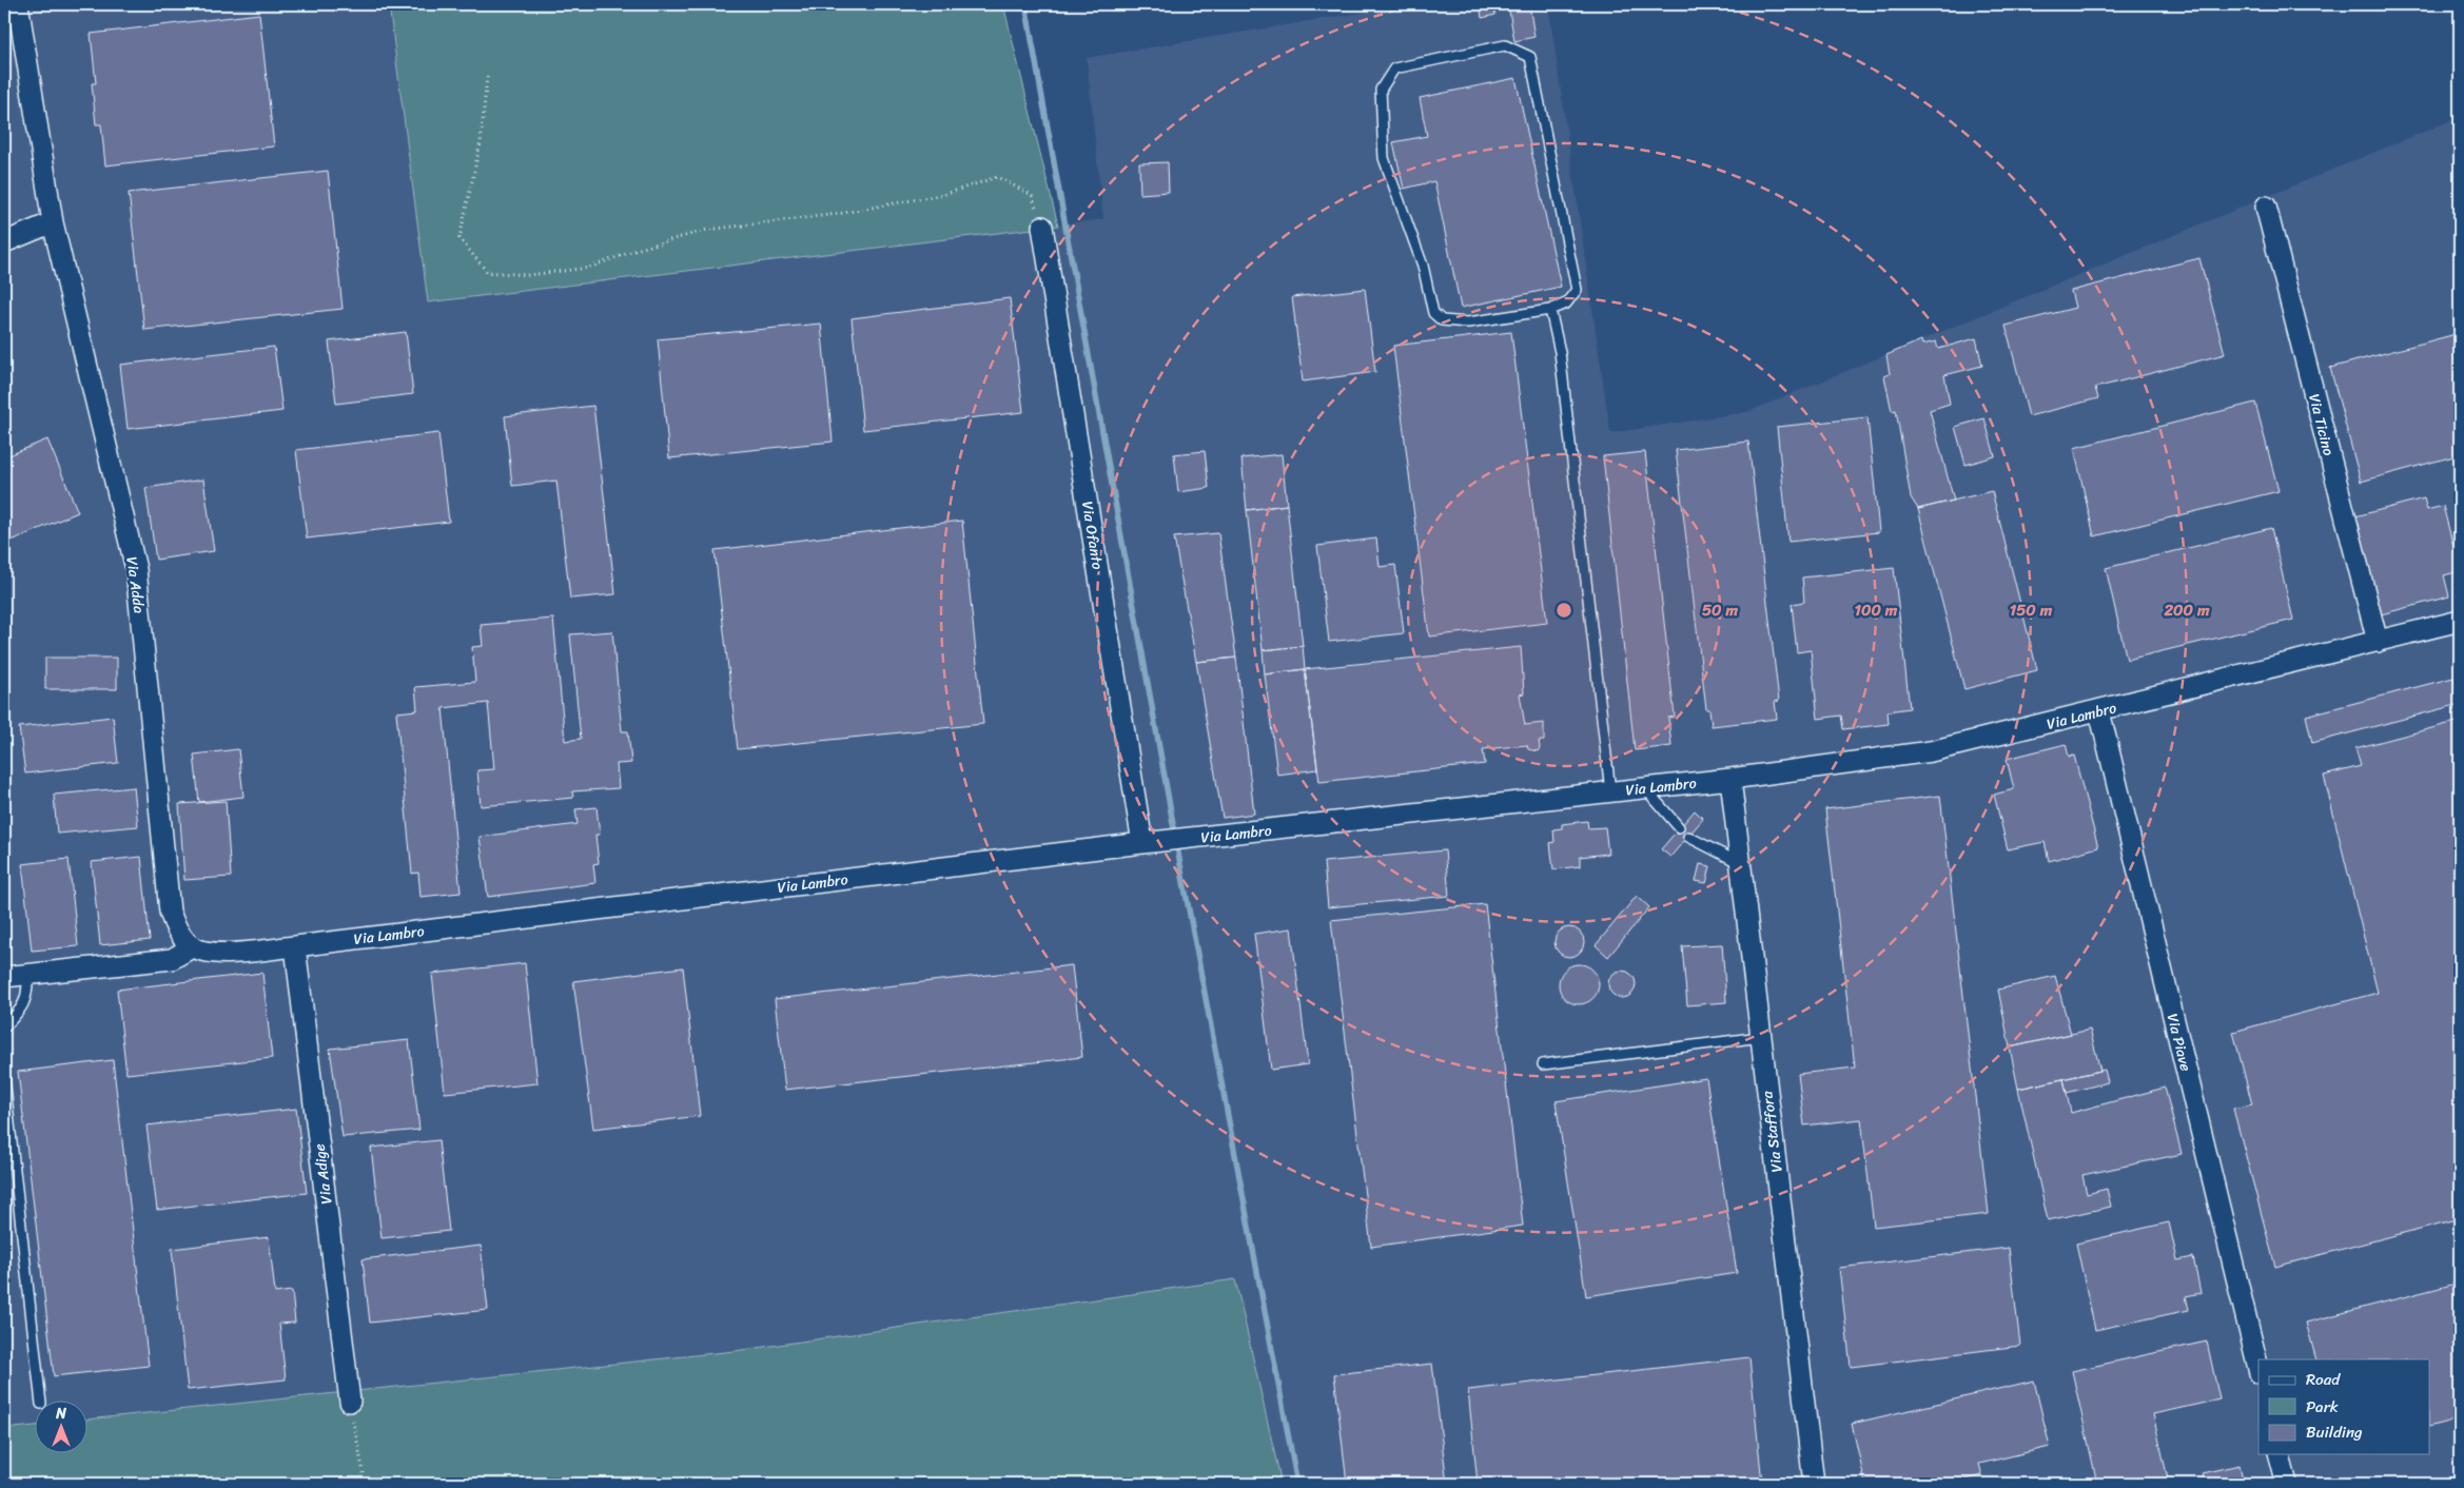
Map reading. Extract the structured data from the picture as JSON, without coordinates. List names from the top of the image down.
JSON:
{
  "streets": {
    "street": [
      "Via Ticino",
      "Via Ofanto",
      "Via Adda",
      "Via Lambro",
      "Via Piave",
      "Via Staffora",
      "Via Adige"
    ]
  },
  "crossings": [
    ["Via Ticino", "Via Lambro"],
    ["Via Ofanto", "Via Lambro"],
    ["Via Adda", "Via Lambro"],
    ["Via Lambro", "Via Piave"],
    ["Via Lambro", "Via Staffora"],
    ["Via Lambro", "Via Adige"]
  ],
  "legend": ["Road", "Park", "Building"],
  "north": "top",
  "rings": [
    "50 m",
    "100 m",
    "150 m",
    "200 m"
  ]
}
